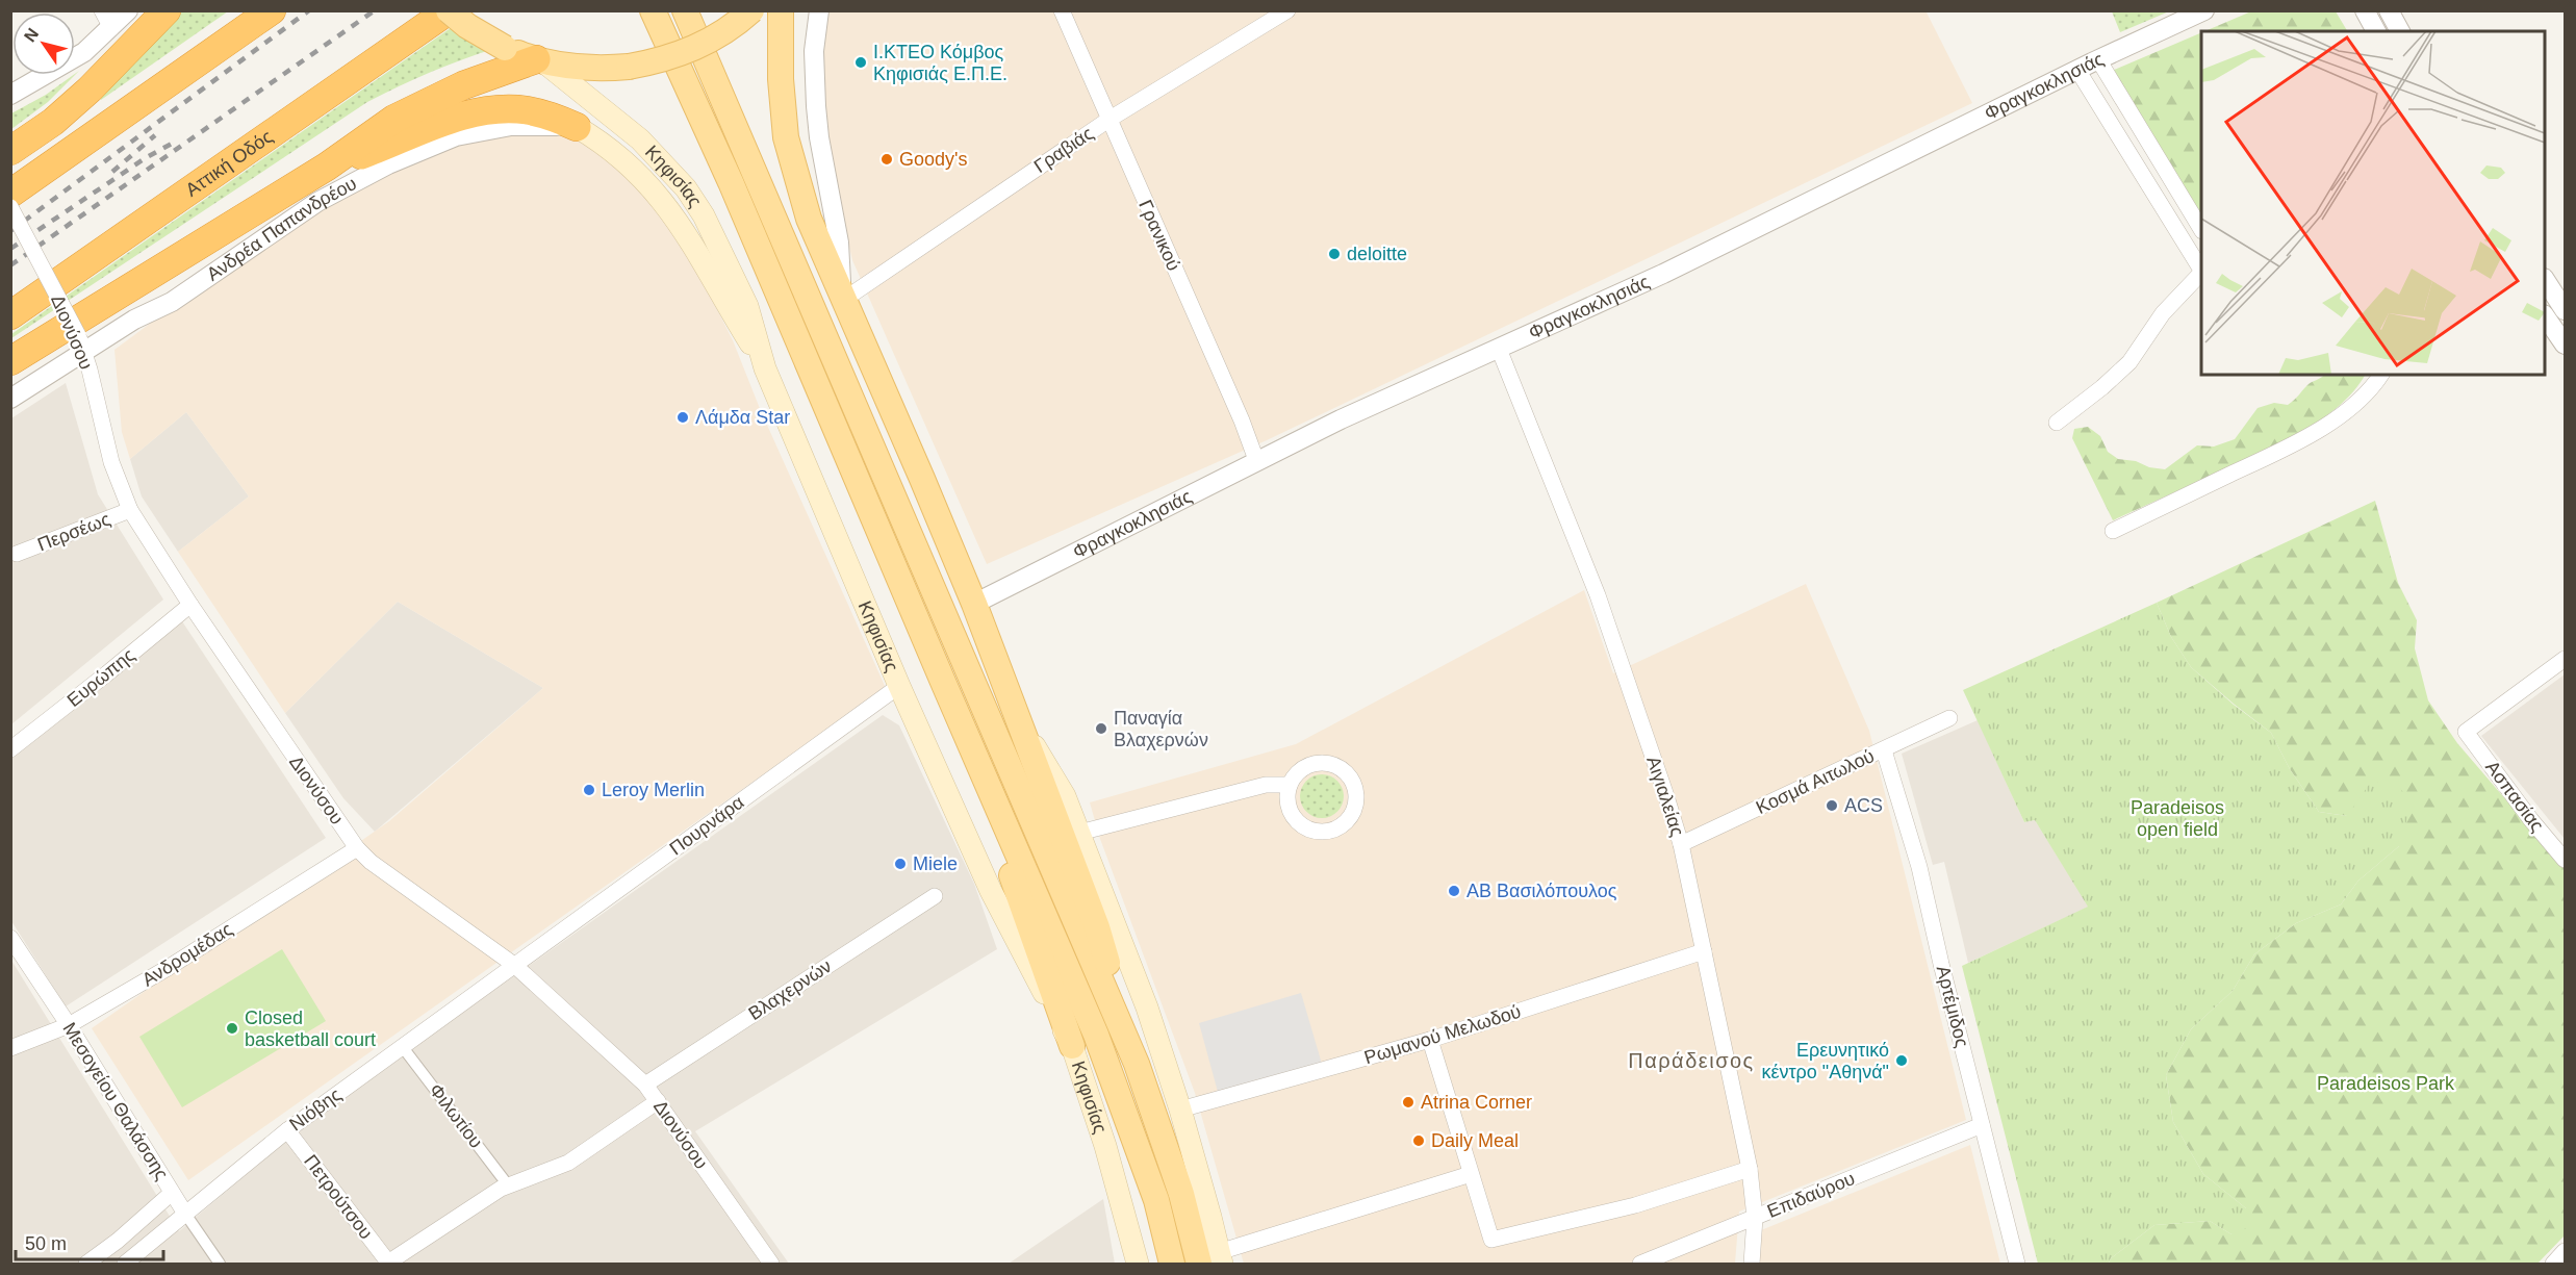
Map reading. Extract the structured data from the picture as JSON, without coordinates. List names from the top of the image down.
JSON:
{
  "streets": {
    "highway": ["Αττική Οδός"],
    "main road": ["Κηφισίας"],
    "street": [
      "Φραγκοκλησιάς",
      "Γραβιάς",
      "Ανδρέα Παπανδρέου",
      "Γρανικού",
      "Διονύσου",
      "Περσέως",
      "Ευρώπης",
      "Κοσμά Αιτωλού",
      "Αιγιαλείας",
      "Ασπασίας",
      "Πουρνάρα",
      "Ανδρομέδας",
      "Βλαχερνών",
      "Αρτέμιδος",
      "Ρωμανού Μελωδού",
      "Μεσογείου Θαλάσσης",
      "Νιόβης",
      "Φιλωτίου",
      "Επιδαύρου",
      "Πετρούτσου"
    ]
  },
  "crossings": [
    ["Φραγκοκλησιάς", "Γρανικού"],
    ["Φραγκοκλησιάς", "Αιγιαλείας"],
    ["Γραβιάς", "Γρανικού"],
    ["Κηφισίας", "Πουρνάρα"],
    ["Ανδρέα Παπανδρέου", "Διονύσου"],
    ["Διονύσου", "Περσέως"],
    ["Διονύσου", "Ευρώπης"],
    ["Διονύσου", "Πουρνάρα"],
    ["Διονύσου", "Ανδρομέδας"],
    ["Διονύσου", "Βλαχερνών"],
    ["Διονύσου", "Νιόβης"],
    ["Κοσμά Αιτωλού", "Αιγιαλείας"],
    ["Κοσμά Αιτωλού", "Αρτέμιδος"],
    ["Αιγιαλείας", "Ρωμανού Μελωδού"],
    ["Αιγιαλείας", "Επιδαύρου"],
    ["Πουρνάρα", "Νιόβης"],
    ["Ανδρομέδας", "Μεσογείου Θαλάσσης"],
    ["Αρτέμιδος", "Επιδαύρου"],
    ["Μεσογείου Θαλάσσης", "Νιόβης"],
    ["Νιόβης", "Φιλωτίου"],
    ["Νιόβης", "Πετρούτσου"]
  ],
  "districts": ["Παράδεισος"],
  "parks": ["Paradeisos open field", "Paradeisos Park"],
  "places": [
    "Ι.ΚΤΕΟ Κόμβος Κηφισιάς Ε.Π.Ε.",
    "Goody's",
    "deloitte",
    "Λάμδα Star",
    "Παναγία Βλαχερνών",
    "Leroy Merlin",
    "ACS",
    "Miele",
    "ΑΒ Βασιλόπουλος",
    "Closed basketball court",
    "Ερευνητικό κέντρο \"Αθηνά\"",
    "Atrina Corner",
    "Daily Meal"
  ],
  "scale_bar": "50 m",
  "north": "top left"
}
